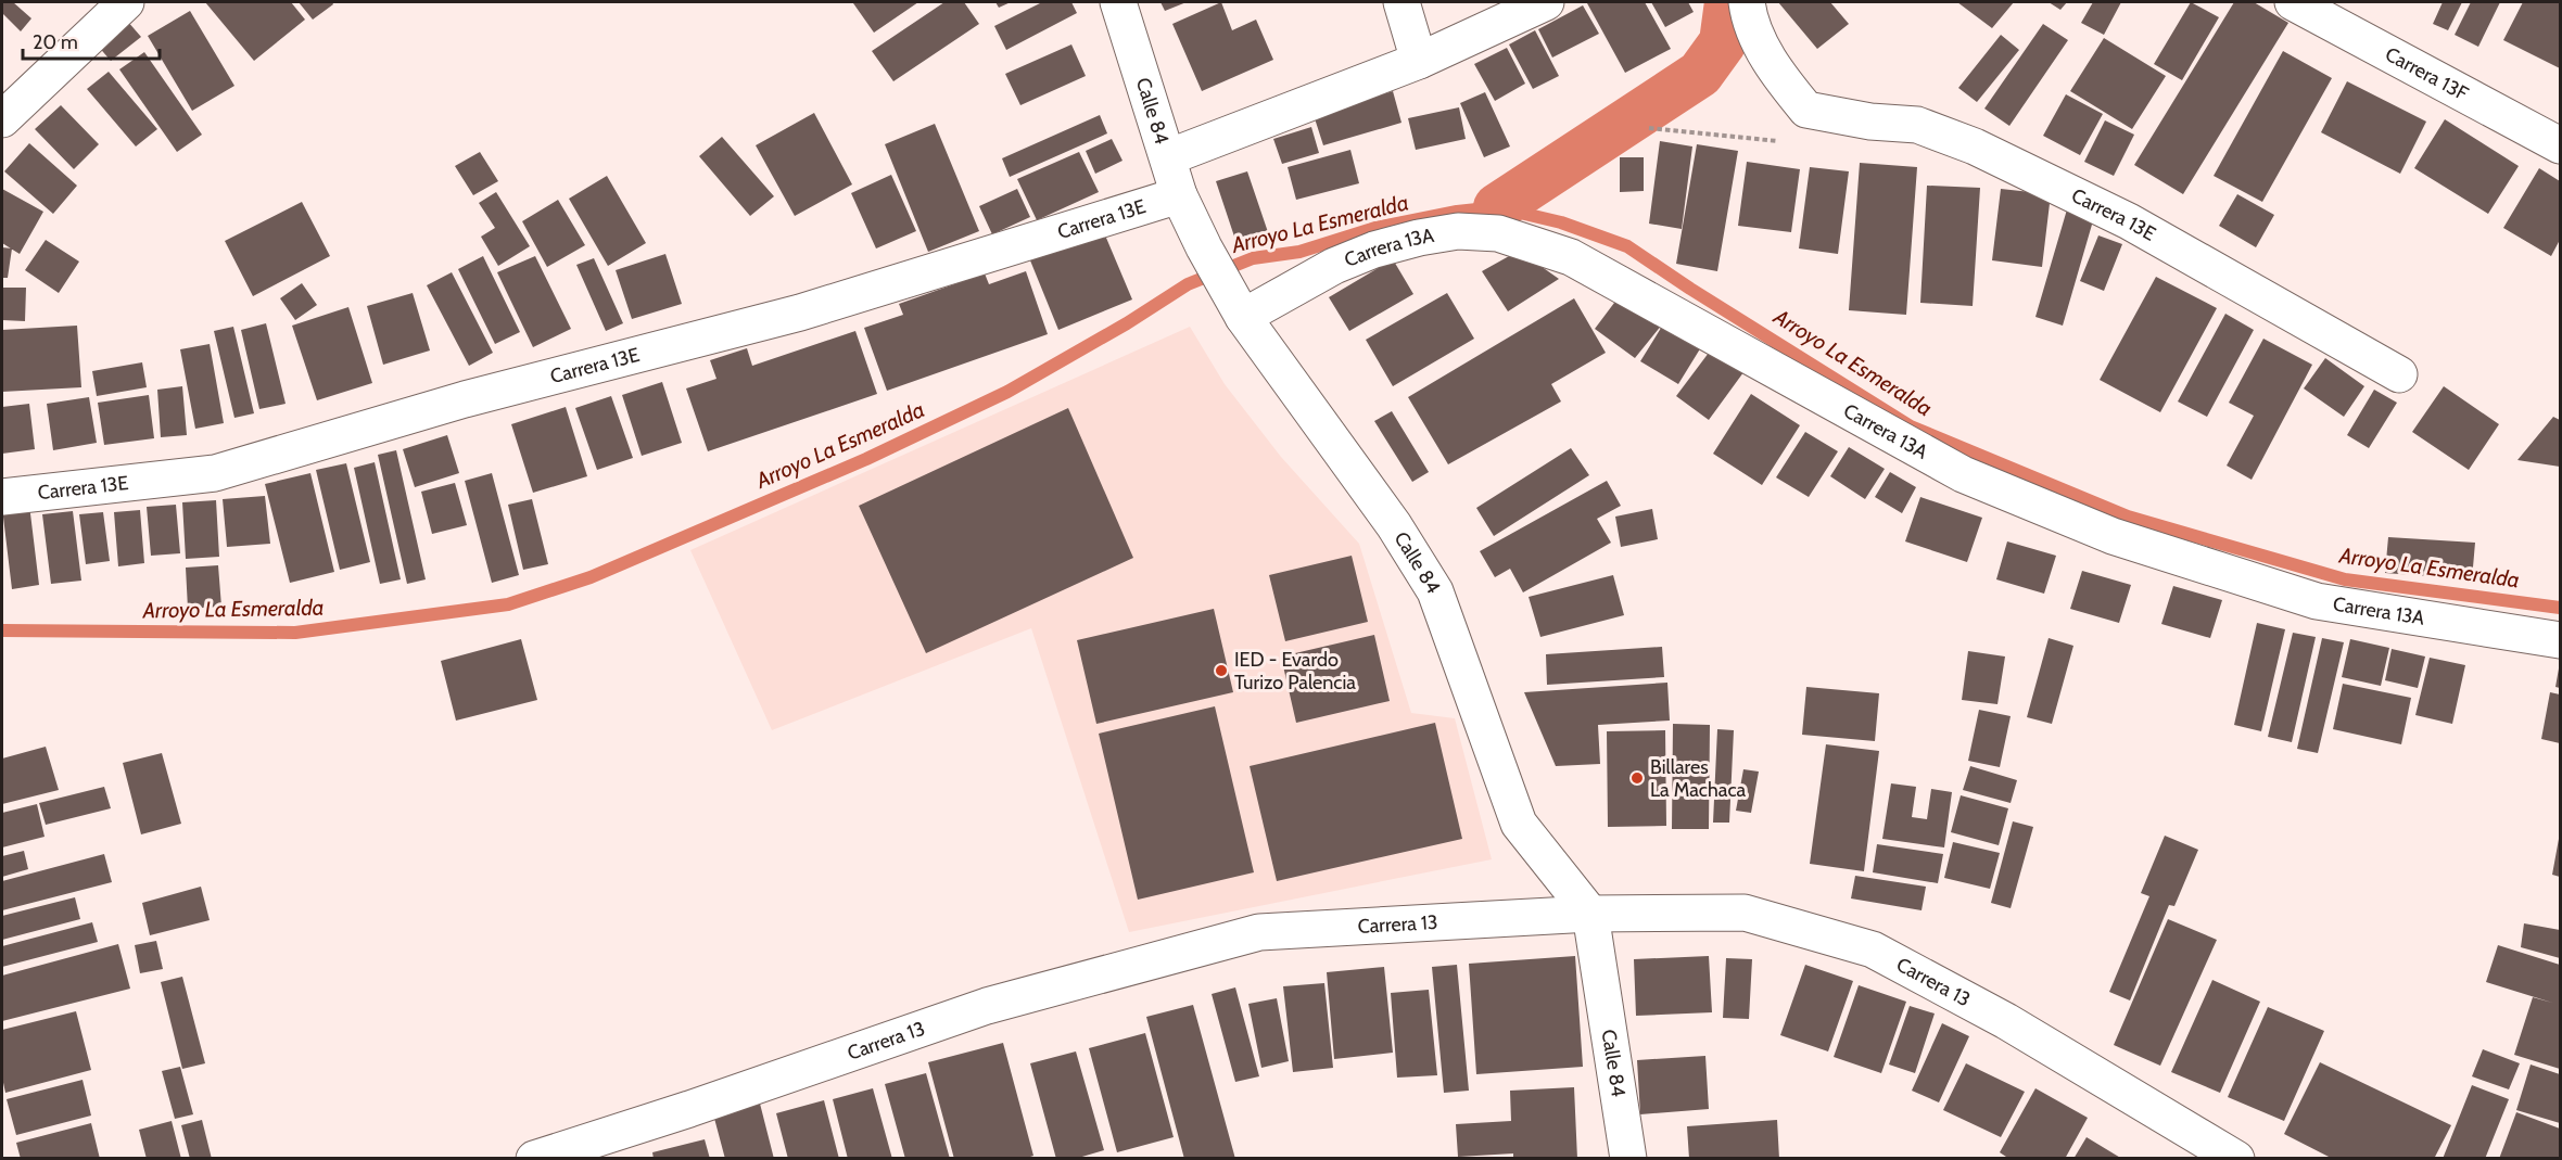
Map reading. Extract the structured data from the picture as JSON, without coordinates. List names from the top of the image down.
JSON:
{
  "streets": {
    "street": [
      "Carrera 13F",
      "Calle 84",
      "Carrera 13E",
      "Carrera 13A",
      "Carrera 13"
    ]
  },
  "crossings": [
    ["Calle 84", "Carrera 13E"],
    ["Calle 84", "Carrera 13A"],
    ["Calle 84", "Carrera 13"]
  ],
  "water": ["Arroyo La Esmeralda"],
  "places": ["IED - Evardo Turizo Palencia", "Billares La Machaca"],
  "scale_bar": "20 m"
}
